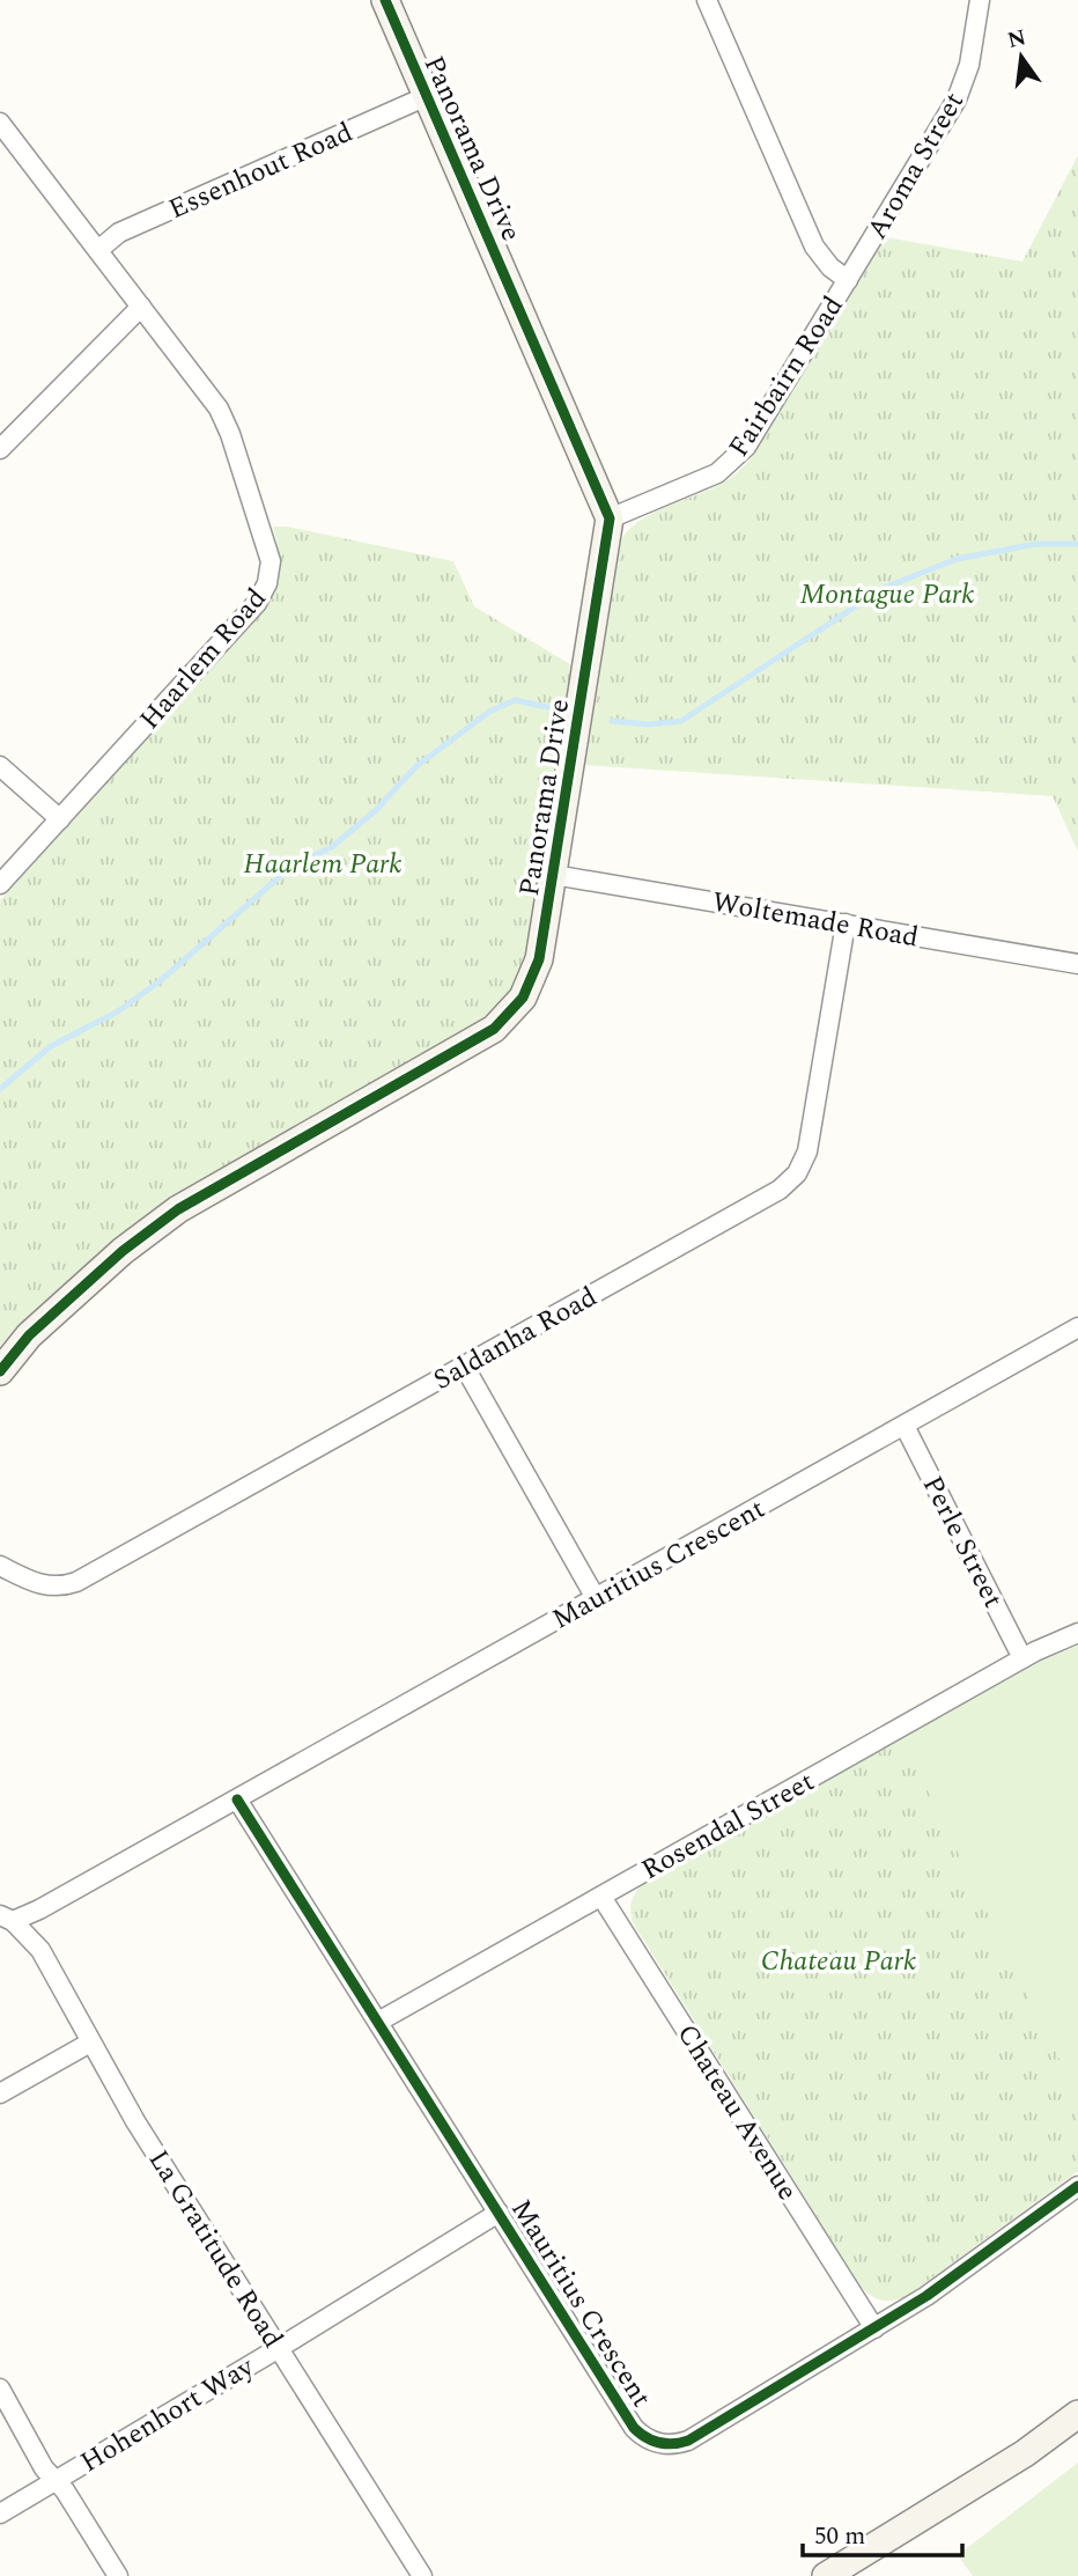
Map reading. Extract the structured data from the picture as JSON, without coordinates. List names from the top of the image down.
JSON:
{
  "streets": {
    "street": [
      "Panorama Drive",
      "Aroma Street",
      "Essenhout Road",
      "Fairbairn Road",
      "Haarlem Road",
      "Woltemade Road",
      "Saldanha Road",
      "Perle Street",
      "Mauritius Crescent",
      "Rosendal Street",
      "Chateau Avenue",
      "La Gratitude Road",
      "Hohenhort Way"
    ]
  },
  "crossings": [
    ["Panorama Drive", "Essenhout Road"],
    ["Panorama Drive", "Fairbairn Road"],
    ["Panorama Drive", "Woltemade Road"],
    ["Aroma Street", "Fairbairn Road"],
    ["Essenhout Road", "Haarlem Road"],
    ["Woltemade Road", "Saldanha Road"],
    ["Perle Street", "Mauritius Crescent"],
    ["Perle Street", "Rosendal Street"],
    ["Mauritius Crescent", "Rosendal Street"],
    ["Mauritius Crescent", "Chateau Avenue"],
    ["Mauritius Crescent", "La Gratitude Road"],
    ["Mauritius Crescent", "Hohenhort Way"],
    ["Rosendal Street", "Chateau Avenue"],
    ["La Gratitude Road", "Hohenhort Way"]
  ],
  "parks": ["Montague Park", "Haarlem Park", "Chateau Park"],
  "scale_bar": "50 m",
  "north": "top"
}
